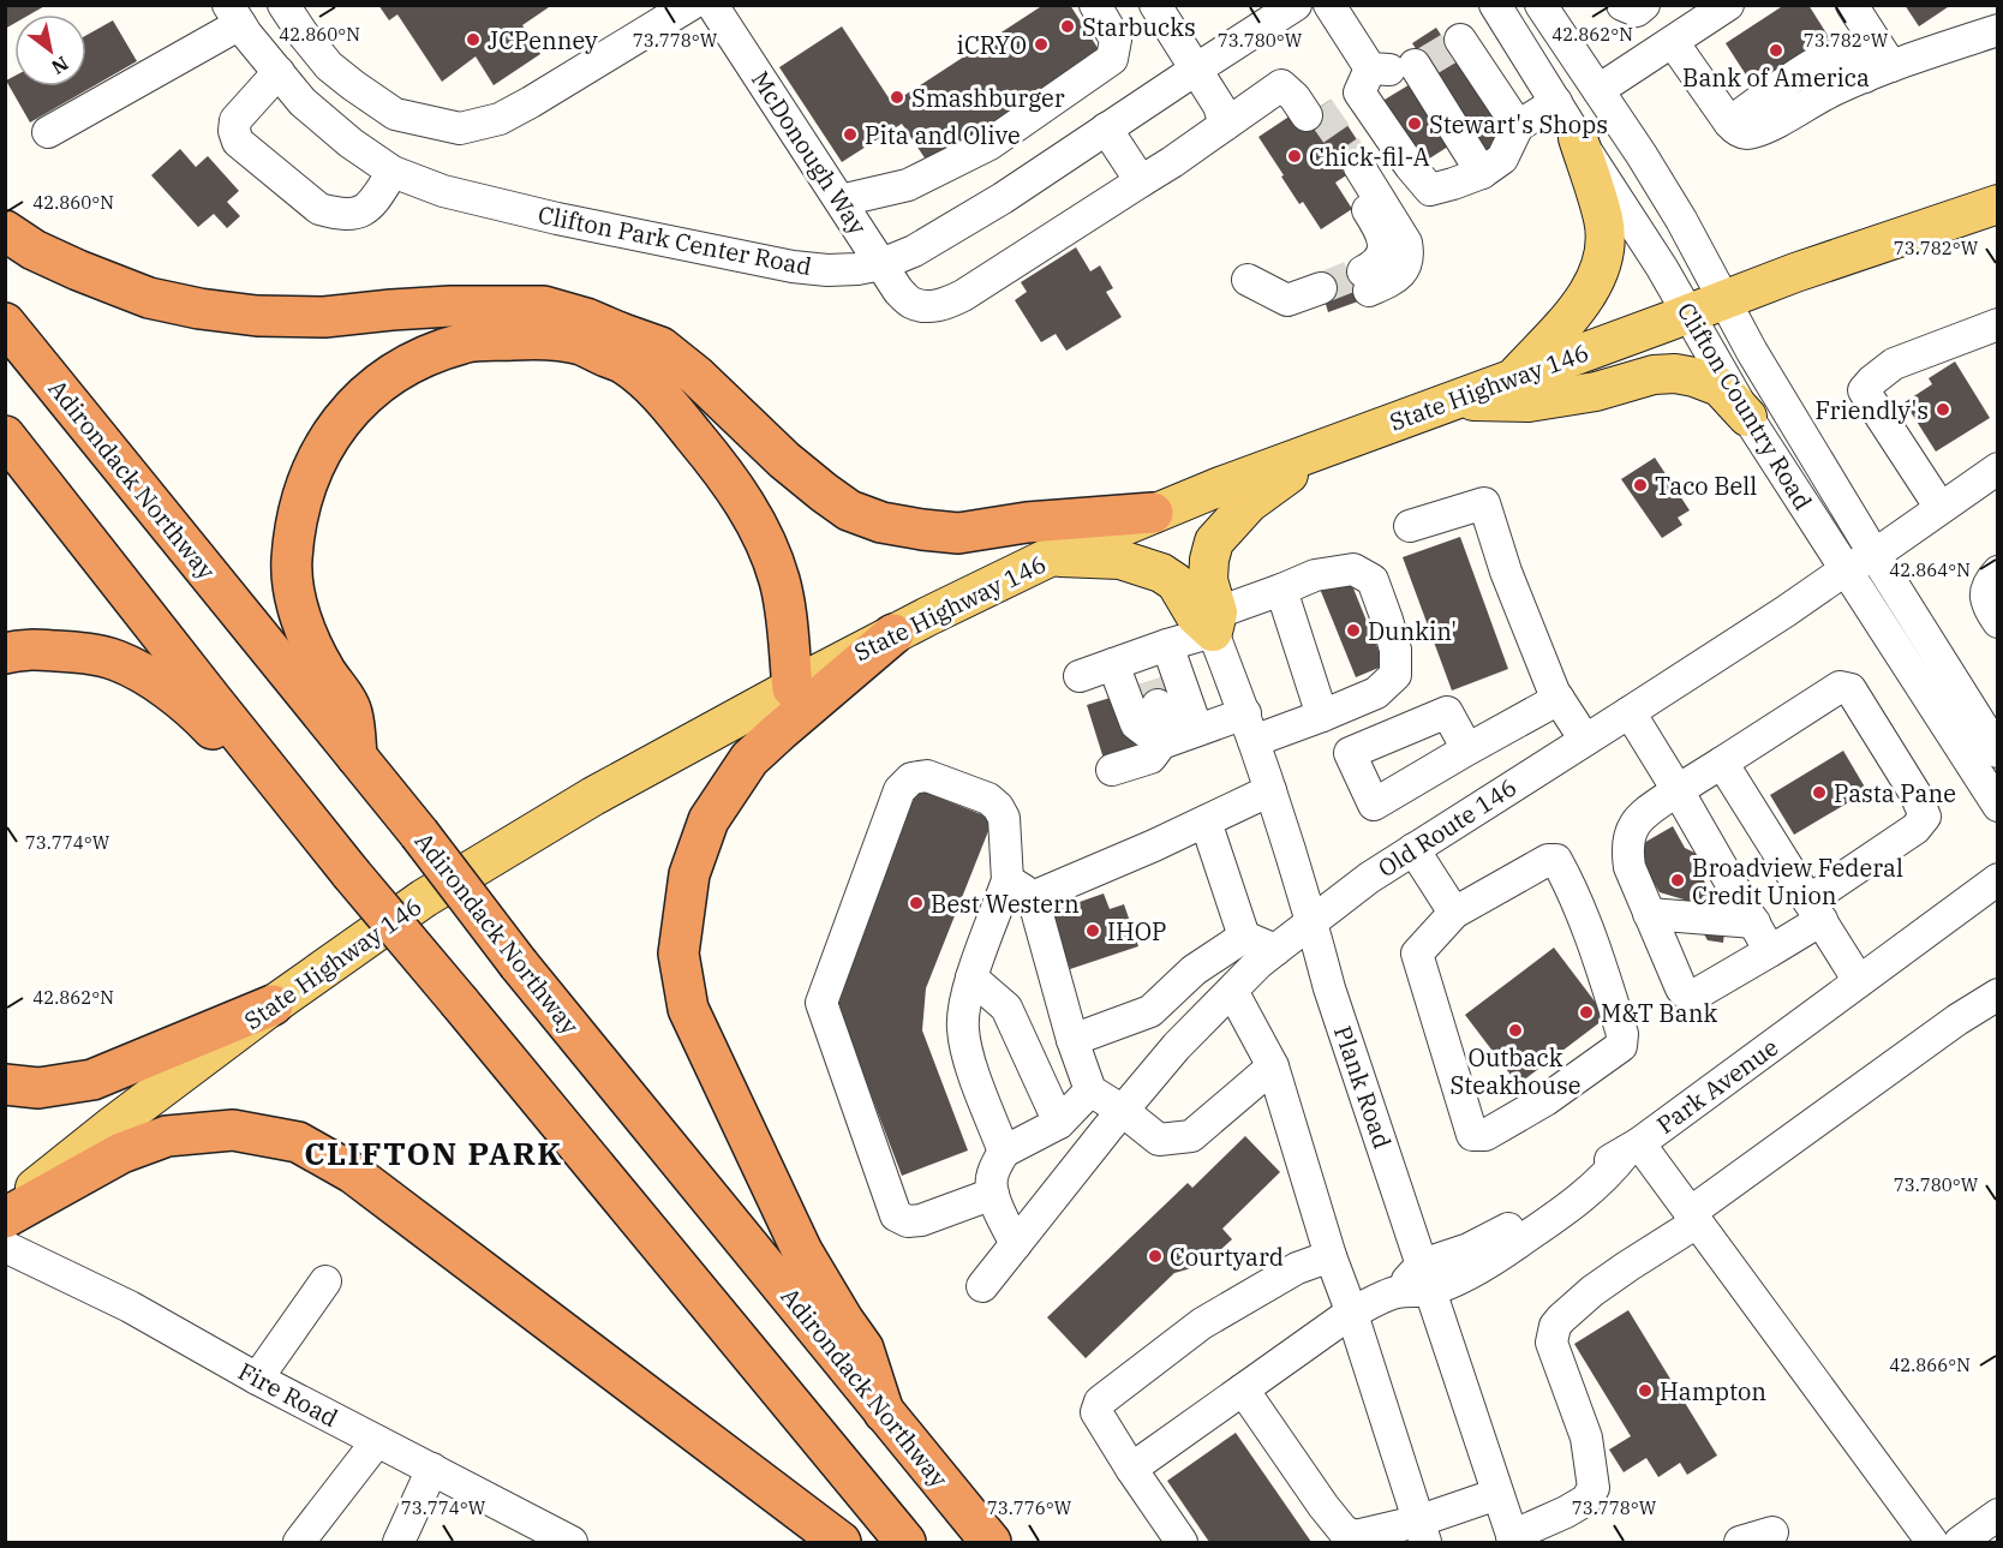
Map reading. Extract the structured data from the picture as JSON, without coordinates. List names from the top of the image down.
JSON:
{
  "streets": {
    "highway": ["Adirondack Northway"],
    "main road": ["State Highway 146"],
    "street": [
      "McDonough Way",
      "Clifton Park Center Road",
      "Clifton Country Road",
      "Old Route 146",
      "Park Avenue",
      "Plank Road",
      "Fire Road"
    ]
  },
  "crossings": [
    ["McDonough Way", "Clifton Park Center Road"],
    ["State Highway 146", "Clifton Country Road"],
    ["Clifton Country Road", "Old Route 146"],
    ["Old Route 146", "Plank Road"],
    ["Park Avenue", "Plank Road"]
  ],
  "districts": ["CLIFTON PARK"],
  "places": [
    "Starbucks",
    "JCPenney",
    "iCRYO",
    "Bank of America",
    "Smashburger",
    "Stewart's Shops",
    "Pita and Olive",
    "Chick-fil-A",
    "Friendly's",
    "Taco Bell",
    "Dunkin'",
    "Pasta Pane",
    "Broadview Federal Credit Union",
    "Best Western",
    "IHOP",
    "M&T Bank",
    "Outback Steakhouse",
    "Courtyard",
    "Hampton"
  ],
  "north": "bottom right",
  "coordinates": [
    "42.860°N",
    "42.862°N",
    "73.778°W",
    "73.780°W",
    "73.782°W",
    "42.864°N",
    "73.774°W",
    "42.866°N",
    "73.776°W"
  ]
}
